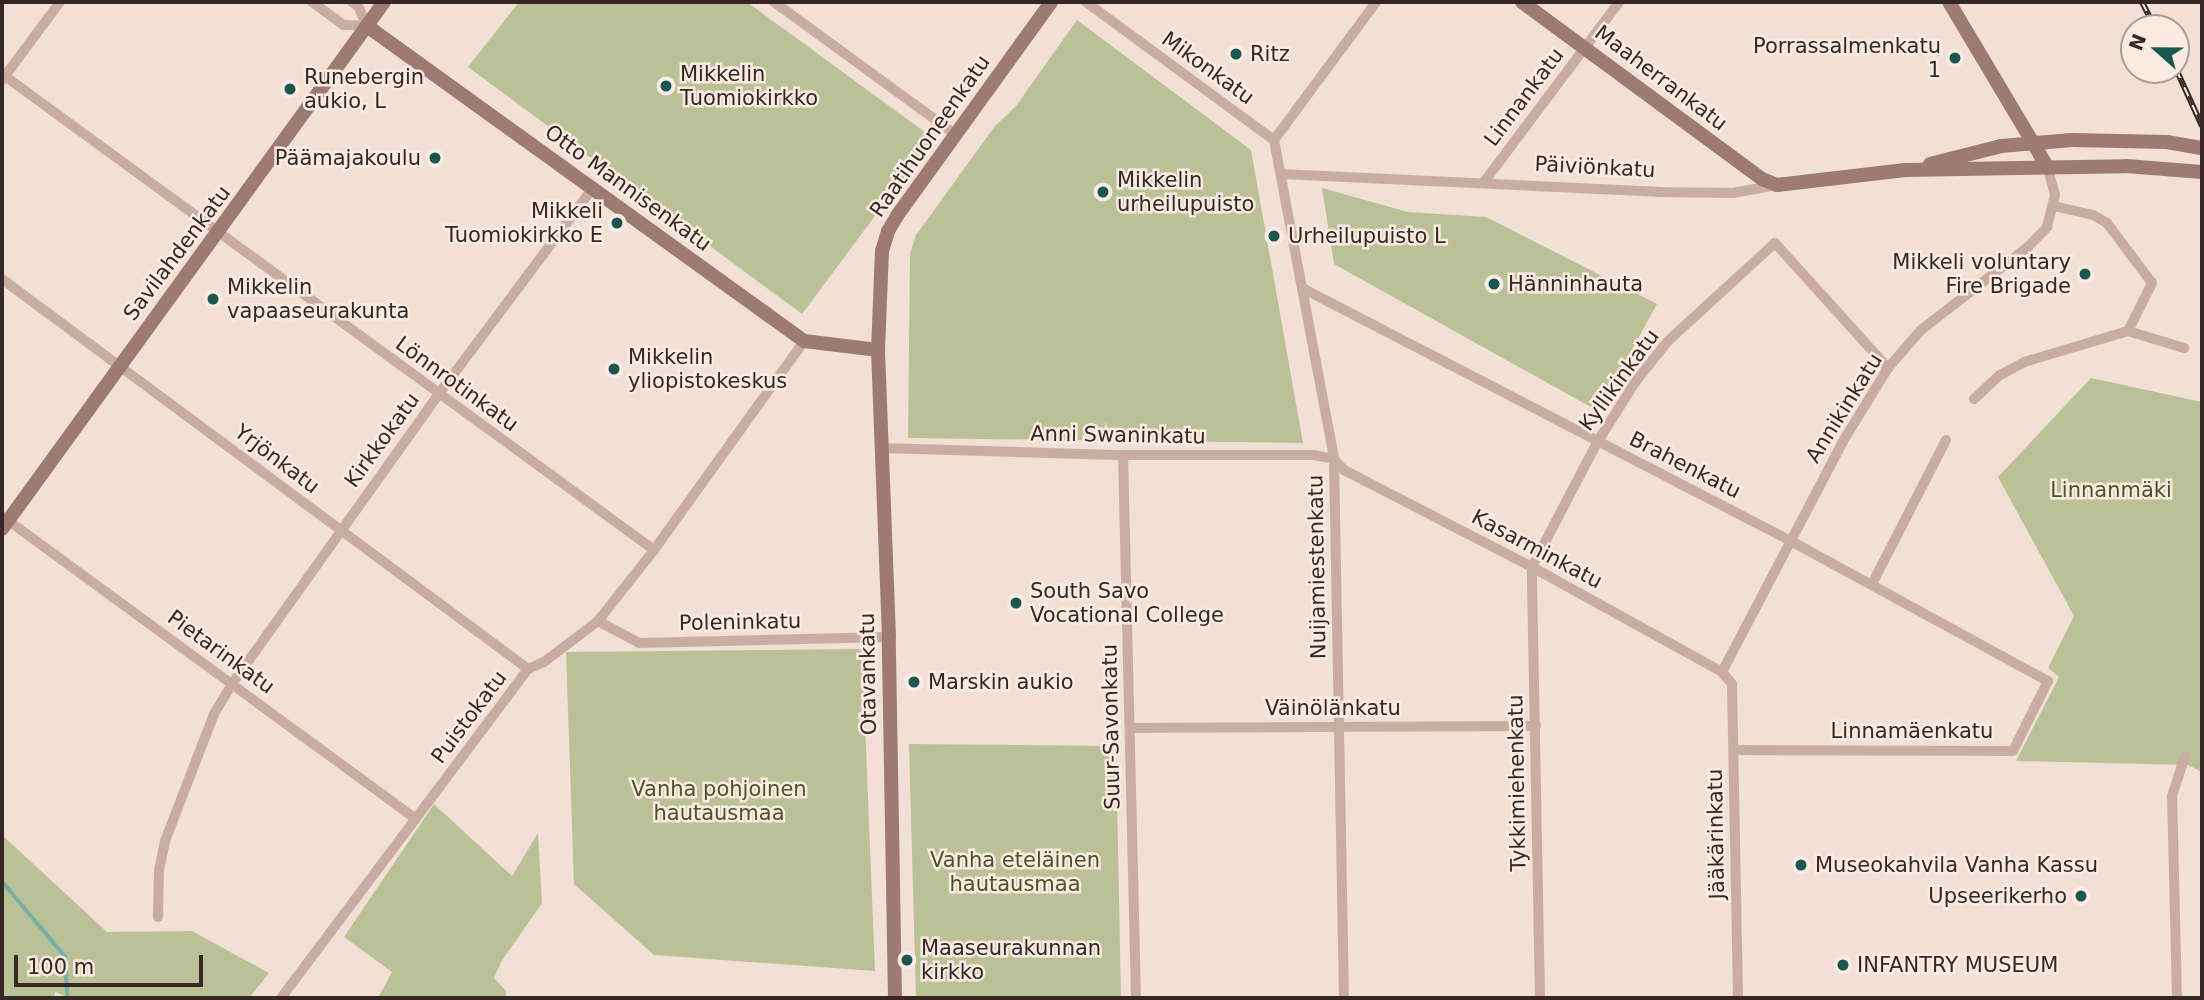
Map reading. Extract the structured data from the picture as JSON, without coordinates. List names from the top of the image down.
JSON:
{
  "streets": {
    "main road": [
      "Maaherrankatu",
      "Raatihuoneenkatu",
      "Päiviönkatu",
      "Otto Mannisenkatu",
      "Savilahdenkatu",
      "Otavankatu"
    ],
    "street": [
      "Mikonkatu",
      "Linnankatu",
      "Kyllikinkatu",
      "Lönnrotinkatu",
      "Annikinkatu",
      "Anni Swaninkatu",
      "Kirkkokatu",
      "Yrjönkatu",
      "Brahenkatu",
      "Kasarminkatu",
      "Nuijamiestenkatu",
      "Poleninkatu",
      "Pietarinkatu",
      "Väinölänkatu",
      "Puistokatu",
      "Suur-Savonkatu",
      "Linnamäenkatu",
      "Tykkimiehenkatu",
      "Jääkärinkatu"
    ]
  },
  "crossings": [
    ["Mikonkatu", "Nuijamiestenkatu"],
    ["Maaherrankatu", "Linnankatu"],
    ["Maaherrankatu", "Päiviönkatu"],
    ["Linnankatu", "Päiviönkatu"],
    ["Raatihuoneenkatu", "Otto Mannisenkatu"],
    ["Raatihuoneenkatu", "Otavankatu"],
    ["Päiviönkatu", "Nuijamiestenkatu"],
    ["Otto Mannisenkatu", "Savilahdenkatu"],
    ["Otto Mannisenkatu", "Kirkkokatu"],
    ["Otto Mannisenkatu", "Otavankatu"],
    ["Otto Mannisenkatu", "Puistokatu"],
    ["Savilahdenkatu", "Lönnrotinkatu"],
    ["Savilahdenkatu", "Yrjönkatu"],
    ["Savilahdenkatu", "Pietarinkatu"],
    ["Kyllikinkatu", "Annikinkatu"],
    ["Kyllikinkatu", "Brahenkatu"],
    ["Kyllikinkatu", "Kasarminkatu"],
    ["Kyllikinkatu", "Tykkimiehenkatu"],
    ["Lönnrotinkatu", "Kirkkokatu"],
    ["Lönnrotinkatu", "Puistokatu"],
    ["Annikinkatu", "Brahenkatu"],
    ["Annikinkatu", "Kasarminkatu"],
    ["Annikinkatu", "Jääkärinkatu"],
    ["Anni Swaninkatu", "Kasarminkatu"],
    ["Anni Swaninkatu", "Nuijamiestenkatu"],
    ["Anni Swaninkatu", "Otavankatu"],
    ["Anni Swaninkatu", "Suur-Savonkatu"],
    ["Kirkkokatu", "Yrjönkatu"],
    ["Kirkkokatu", "Pietarinkatu"],
    ["Yrjönkatu", "Puistokatu"],
    ["Brahenkatu", "Nuijamiestenkatu"],
    ["Brahenkatu", "Linnamäenkatu"],
    ["Kasarminkatu", "Nuijamiestenkatu"],
    ["Kasarminkatu", "Tykkimiehenkatu"],
    ["Kasarminkatu", "Jääkärinkatu"],
    ["Nuijamiestenkatu", "Väinölänkatu"],
    ["Poleninkatu", "Otavankatu"],
    ["Poleninkatu", "Puistokatu"],
    ["Pietarinkatu", "Puistokatu"],
    ["Väinölänkatu", "Suur-Savonkatu"],
    ["Väinölänkatu", "Tykkimiehenkatu"],
    ["Linnamäenkatu", "Jääkärinkatu"]
  ],
  "parks": ["Linnanmäki", "Vanha pohjoinen hautausmaa", "Vanha eteläinen hautausmaa"],
  "places": [
    "Ritz",
    "Porrassalmenkatu 1",
    "Mikkelin Tuomiokirkko",
    "Runebergin aukio, L",
    "Päämajakoulu",
    "Mikkelin urheilupuisto",
    "Mikkeli Tuomiokirkko E",
    "Urheilupuisto L",
    "Mikkeli voluntary Fire Brigade",
    "Hänninhauta",
    "Mikkelin vapaaseurakunta",
    "Mikkelin yliopistokeskus",
    "South Savo Vocational College",
    "Marskin aukio",
    "Museokahvila Vanha Kassu",
    "Upseerikerho",
    "Maaseurakunnan kirkko",
    "INFANTRY MUSEUM"
  ],
  "scale_bar": "100 m",
  "north": "left"
}
